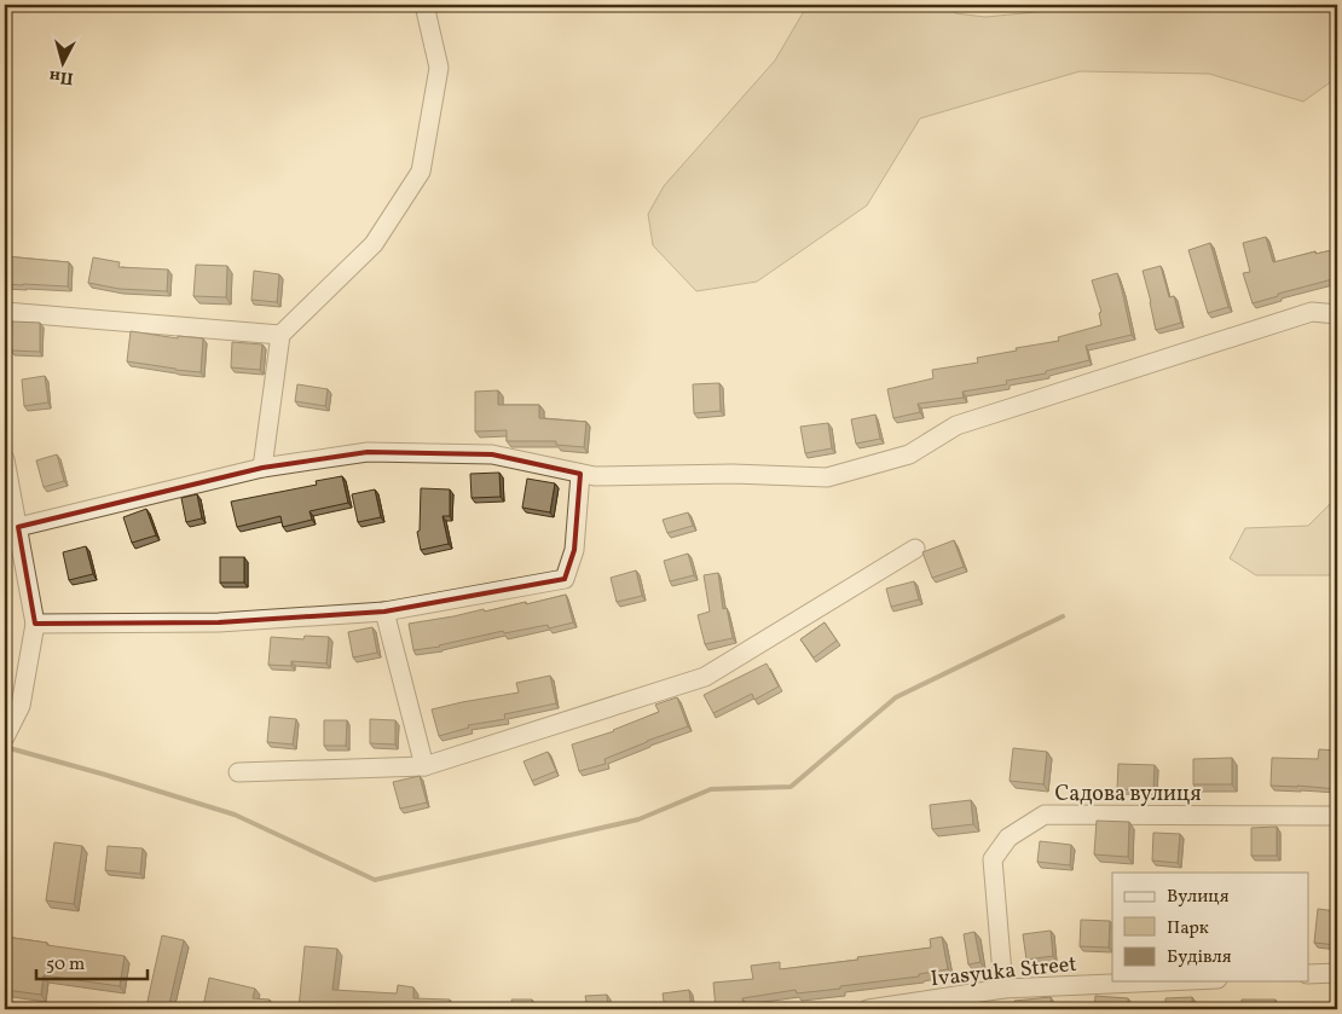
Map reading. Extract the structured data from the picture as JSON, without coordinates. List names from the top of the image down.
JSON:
{
  "streets": {
    "street": ["Садова вулиця", "Ivasyuka Street"]
  },
  "crossings": [
    ["Садова вулиця", "Ivasyuka Street"]
  ],
  "legend": ["Вулиця", "Парк", "Будівля"],
  "scale_bar": "50 m",
  "north": "bottom"
}
